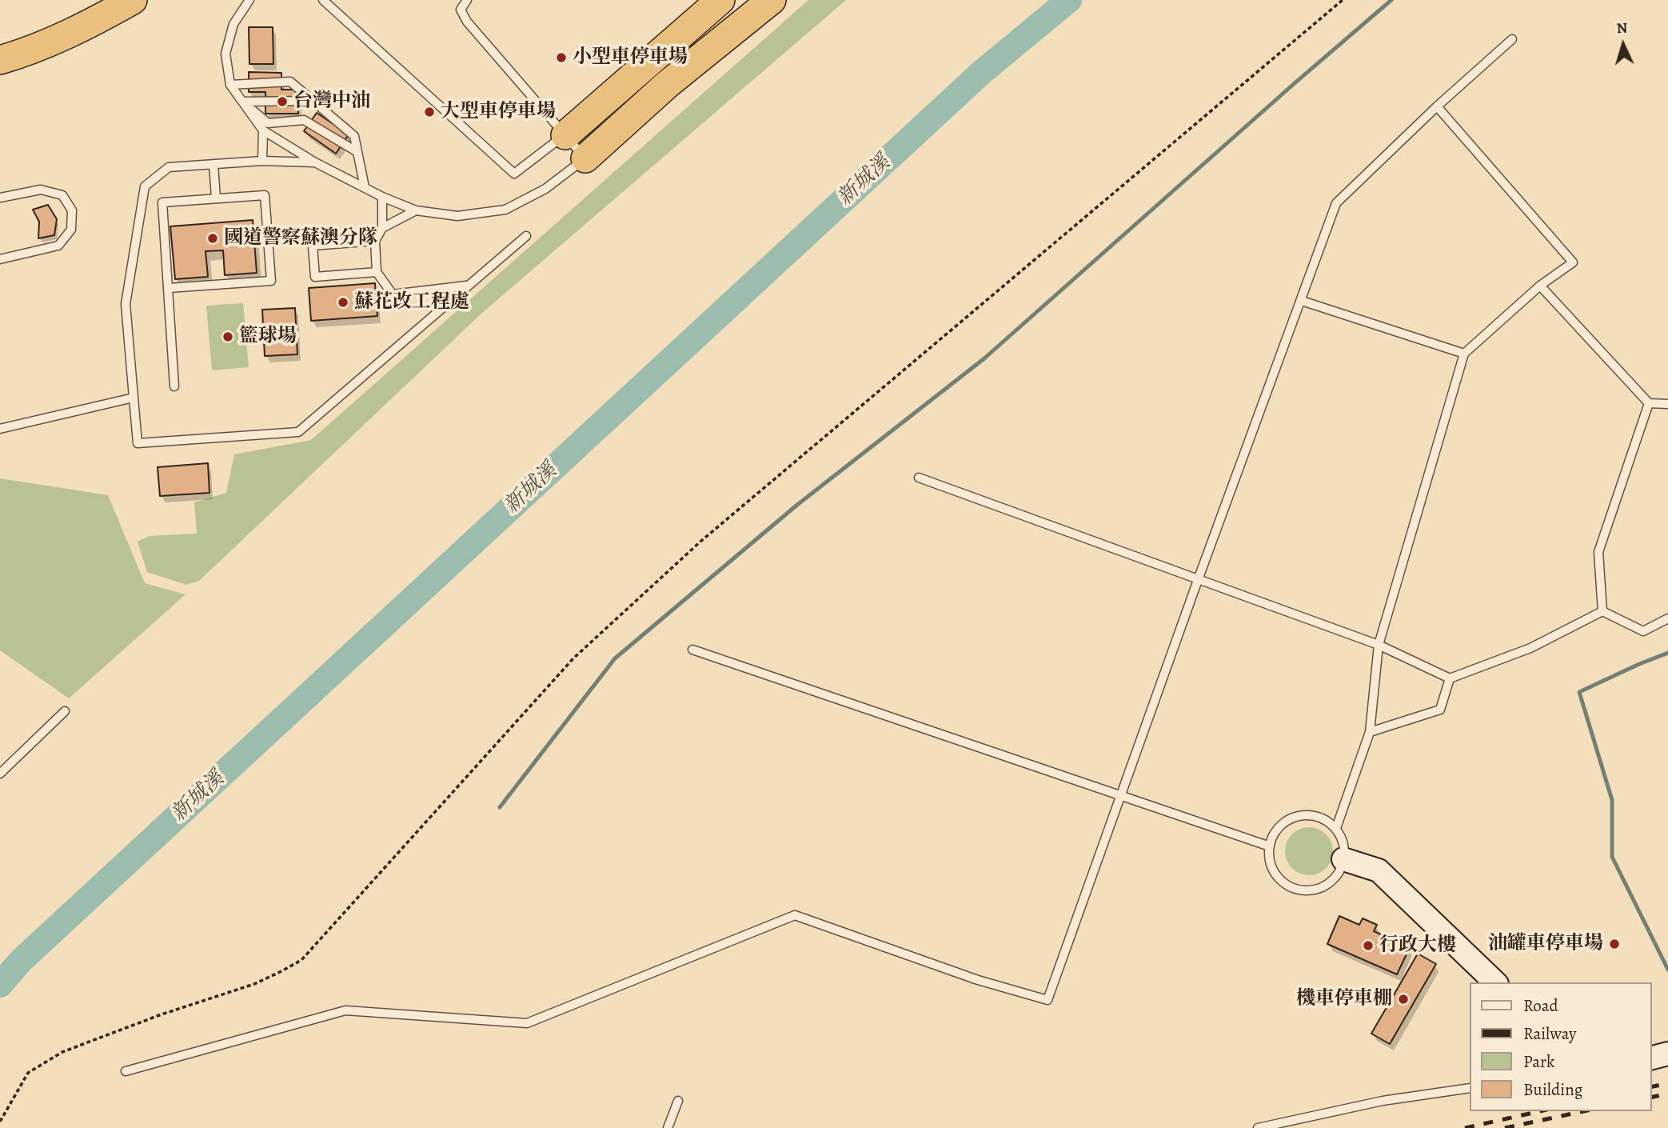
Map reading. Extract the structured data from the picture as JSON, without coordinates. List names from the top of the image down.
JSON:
{
  "water": ["新城溪"],
  "places": [
    "小型車停車場",
    "台灣中油",
    "大型車停車場",
    "國道警察蘇澳分隊",
    "蘇花改工程處",
    "籃球場",
    "油罐車停車場",
    "行政大樓",
    "機車停車棚"
  ],
  "legend": [
    "Road",
    "Railway",
    "Park",
    "Building"
  ],
  "north": "top"
}
